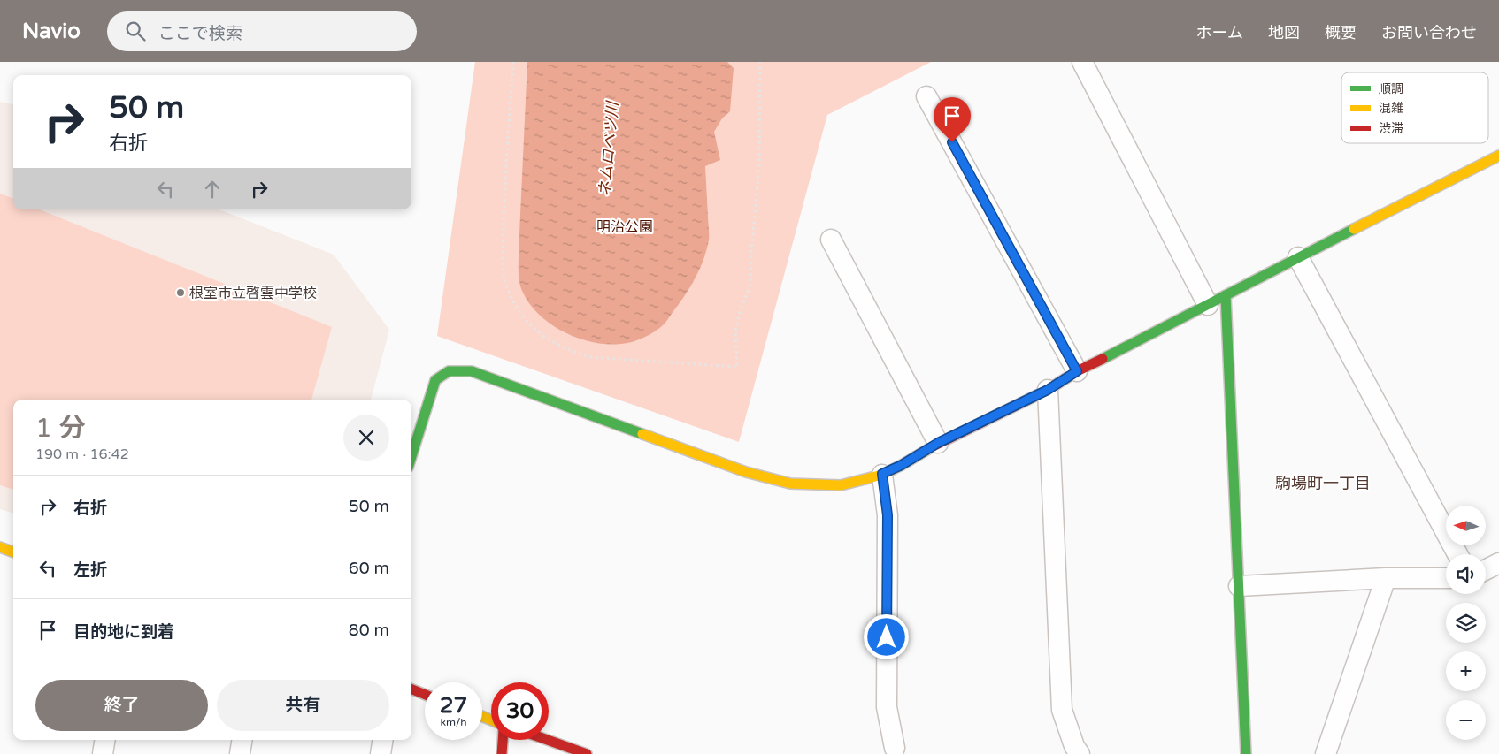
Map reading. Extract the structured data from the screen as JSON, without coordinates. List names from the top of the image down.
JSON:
{
  "districts": ["駒場町一丁目"],
  "water": ["ネムロベツ川"],
  "parks": ["明治公園"],
  "places": ["根室市立啓雲中学校"],
  "legend": ["順調", "混雑", "渋滞"],
  "north": "left",
  "page": {
    "header": "Navio",
    "search": "ここで検索",
    "nav": [
      "ホーム",
      "地図",
      "概要",
      "お問い合わせ"
    ],
    "turn": ["50 m", "右折"],
    "heading": ["1 分", "190 m · 16:42"],
    "list": [
      {
        "name": "右折",
        "value": "50 m"
      },
      {
        "name": "左折",
        "value": "60 m"
      },
      {
        "name": "目的地に到着",
        "value": "80 m"
      }
    ],
    "map_buttons": ["+", "−"],
    "buttons": ["終了", "共有"],
    "speed": "27 km/h",
    "limit": "30"
  }
}
